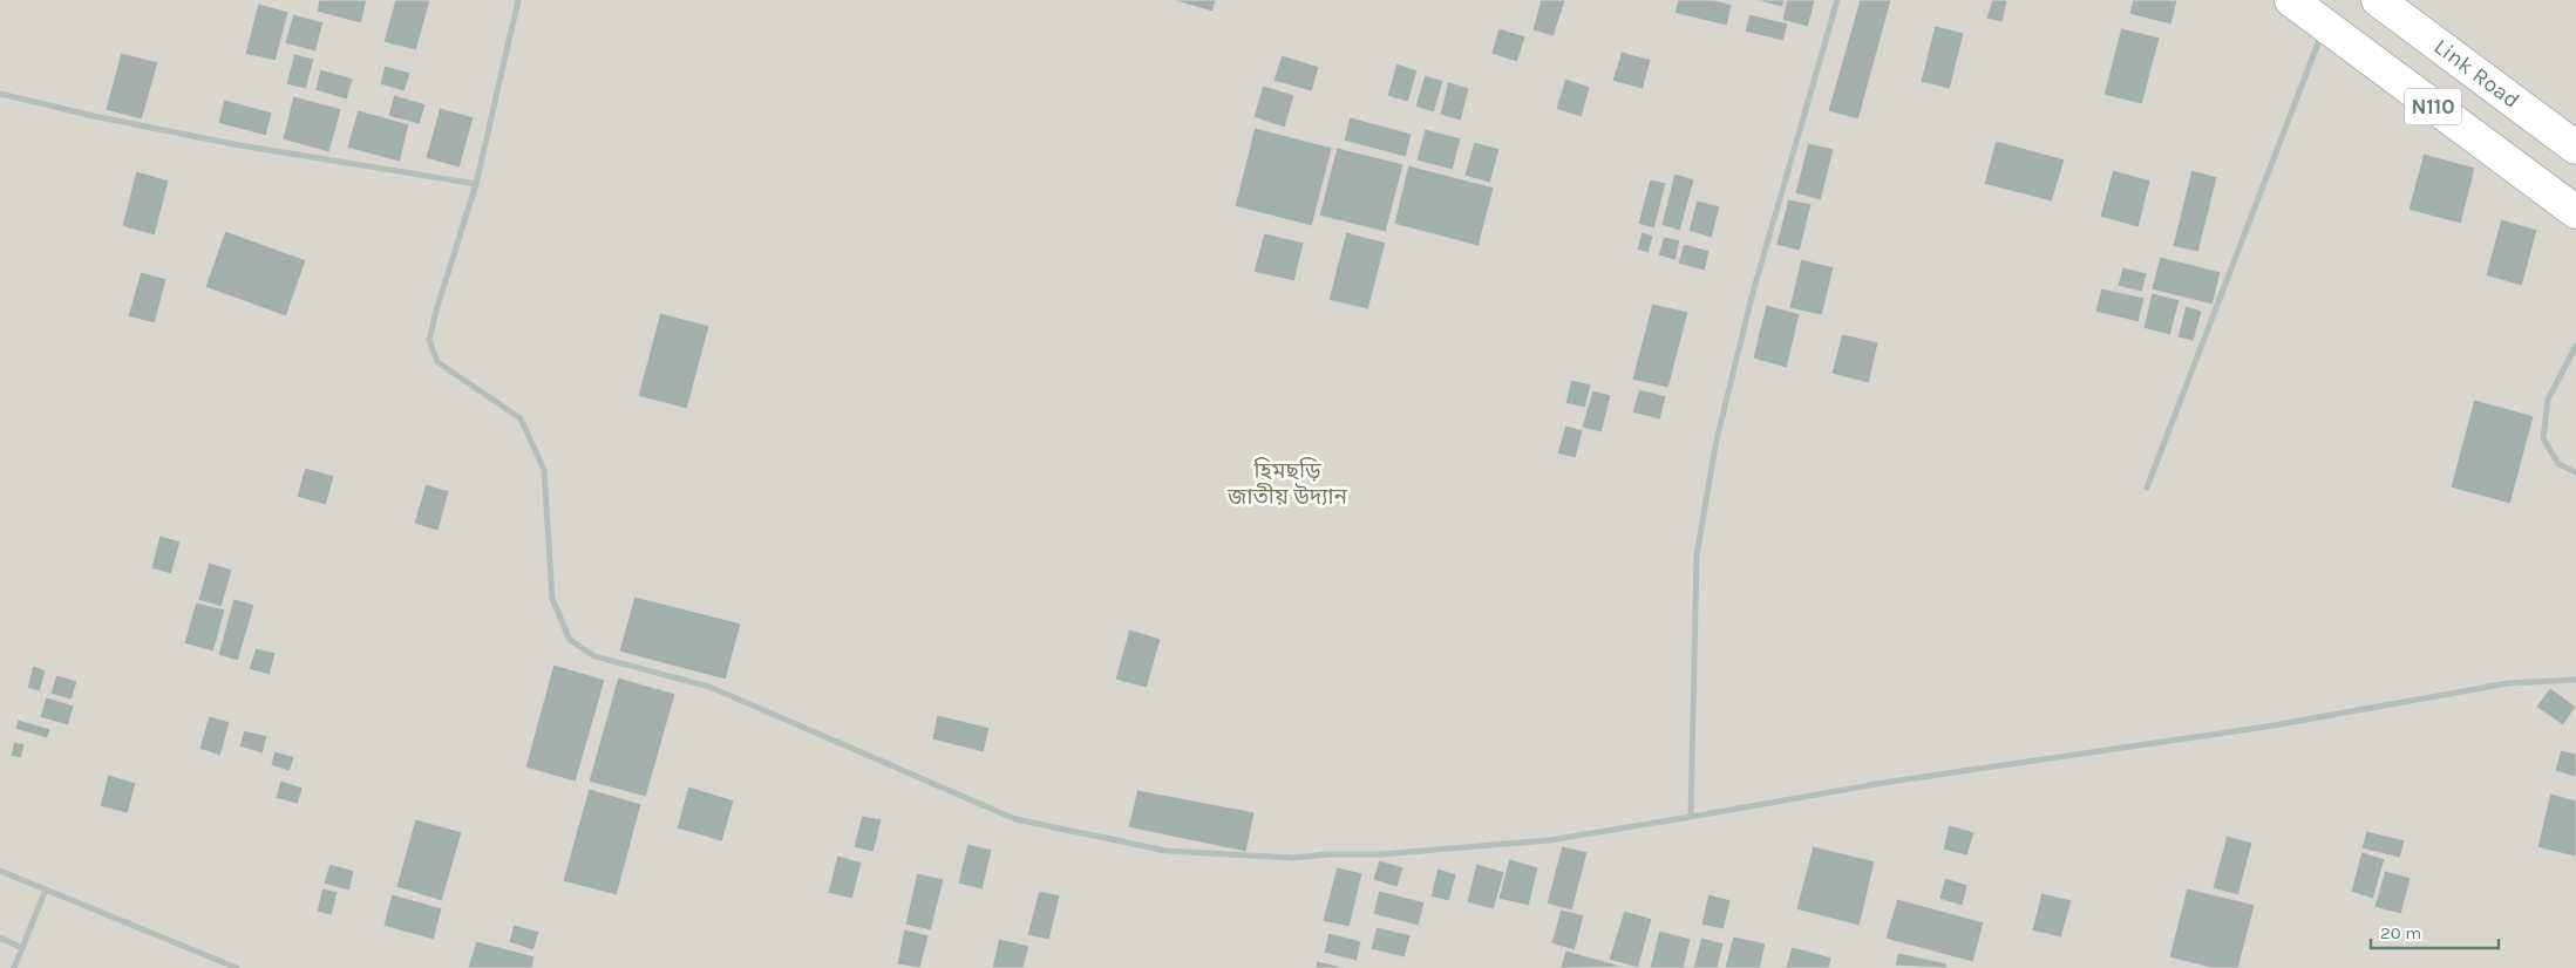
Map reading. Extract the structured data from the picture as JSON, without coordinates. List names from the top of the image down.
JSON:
{
  "streets": {
    "highway": ["Link Road", "N110"]
  },
  "parks": ["হিমছড়ি জাতীয় উদ্যান"],
  "scale_bar": "20 m"
}
